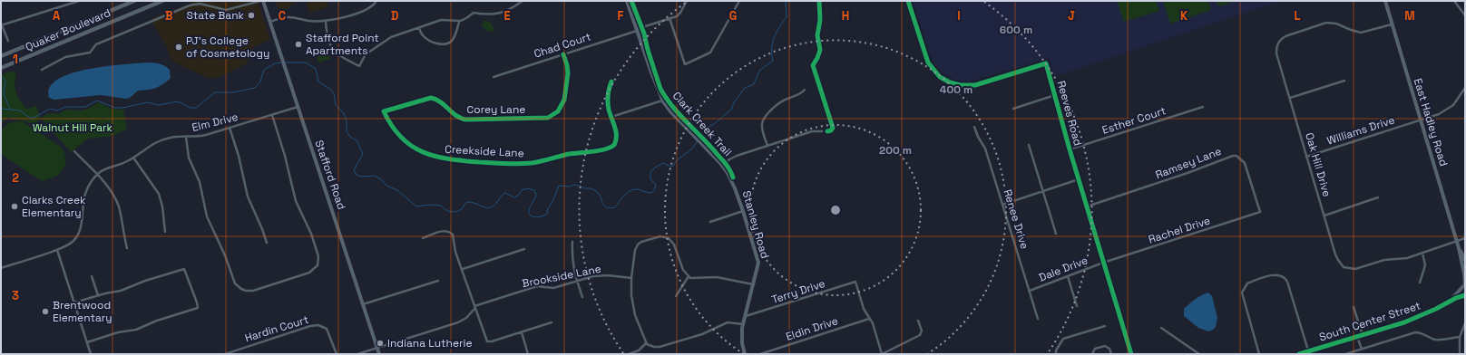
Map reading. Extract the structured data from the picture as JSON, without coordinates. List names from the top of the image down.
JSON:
{
  "streets": {
    "main road": ["Quaker Boulevard"],
    "street": [
      "Chad Court",
      "Corey Lane",
      "Reeves Road",
      "Esther Court",
      "Elm Drive",
      "East Hadley Road",
      "Williams Drive",
      "Creekside Lane",
      "Ramsey Lane",
      "Oak Hill Drive",
      "Stafford Road",
      "Renee Drive",
      "Stanley Road",
      "Rachel Drive",
      "Dale Drive",
      "Brookside Lane",
      "Terry Drive",
      "South Center Street",
      "Hardin Court",
      "Eldin Drive"
    ],
    "cycle path": ["Clark Creek Trail"]
  },
  "crossings": [
    ["Chad Court", "Corey Lane"],
    ["Chad Court", "Stanley Road"],
    ["Corey Lane", "Creekside Lane"],
    ["Reeves Road", "Esther Court"],
    ["Reeves Road", "Ramsey Lane"],
    ["Reeves Road", "Rachel Drive"],
    ["Reeves Road", "Dale Drive"],
    ["Elm Drive", "Stafford Road"],
    ["East Hadley Road", "Williams Drive"],
    ["East Hadley Road", "Oak Hill Drive"],
    ["East Hadley Road", "South Center Street"],
    ["Williams Drive", "Oak Hill Drive"],
    ["Ramsey Lane", "Rachel Drive"],
    ["Stafford Road", "Brookside Lane"],
    ["Renee Drive", "Dale Drive"],
    ["Stanley Road", "Terry Drive"],
    ["Rachel Drive", "Dale Drive"],
    ["Terry Drive", "Eldin Drive"]
  ],
  "parks": ["Walnut Hill Park"],
  "places": [
    "State Bank",
    "Stafford Point Apartments",
    "PJ's College of Cosmetology",
    "Clarks Creek Elementary",
    "Brentwood Elementary",
    "Indiana Lutherie"
  ],
  "grid": {
    "columns": [
      "A",
      "B",
      "C",
      "D",
      "E",
      "F",
      "G",
      "H",
      "I",
      "J",
      "K",
      "L",
      "M"
    ],
    "rows": ["1", "2", "3"]
  },
  "rings": ["600 m", "400 m", "200 m"]
}
